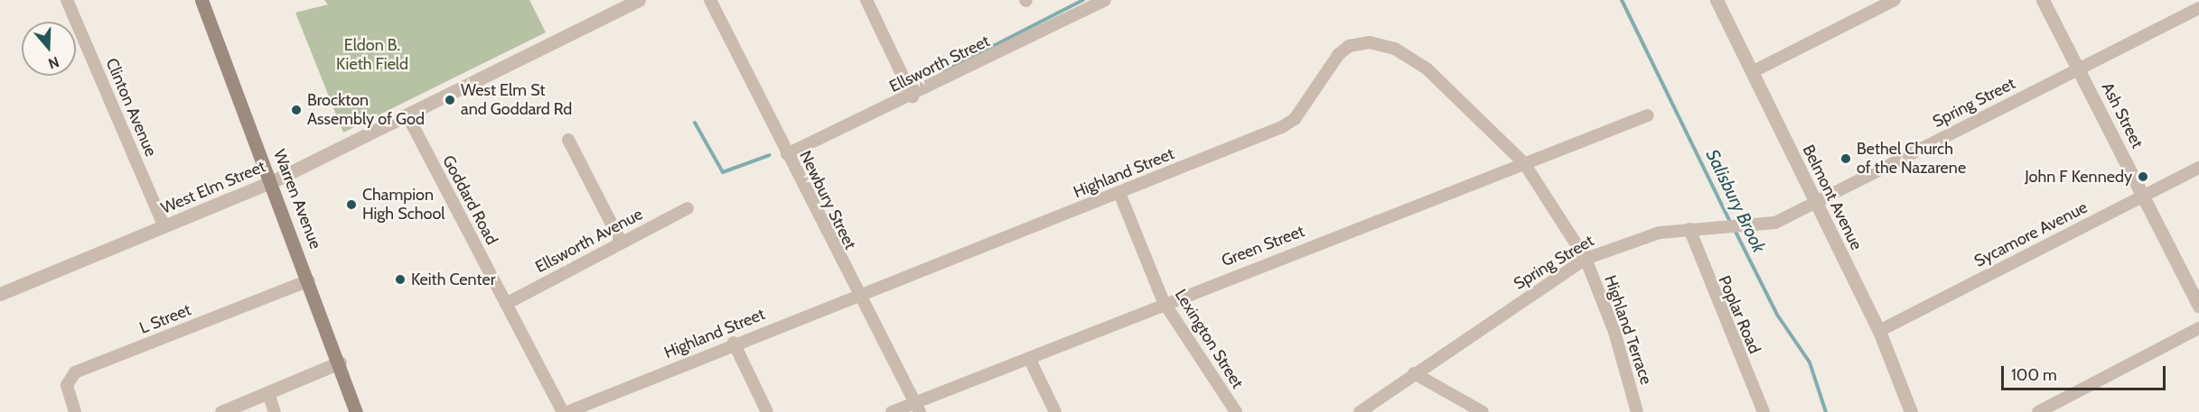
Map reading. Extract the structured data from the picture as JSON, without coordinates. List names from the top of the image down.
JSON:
{
  "streets": {
    "main road": ["Warren Avenue"],
    "street": [
      "Ellsworth Street",
      "Spring Street",
      "Clinton Avenue",
      "Ash Street",
      "Highland Street",
      "West Elm Street",
      "Belmont Avenue",
      "Goddard Road",
      "Newbury Street",
      "Sycamore Avenue",
      "Ellsworth Avenue",
      "Green Street",
      "Poplar Road",
      "L Street",
      "Highland Terrace",
      "Lexington Street"
    ]
  },
  "crossings": [
    ["Ellsworth Street", "Newbury Street"],
    ["Spring Street", "Ash Street"],
    ["Spring Street", "Highland Street"],
    ["Spring Street", "Belmont Avenue"],
    ["Spring Street", "Poplar Road"],
    ["Spring Street", "Highland Terrace"],
    ["Clinton Avenue", "West Elm Street"],
    ["Ash Street", "Sycamore Avenue"],
    ["Highland Street", "Goddard Road"],
    ["Highland Street", "Newbury Street"],
    ["Highland Street", "Green Street"],
    ["Highland Street", "Highland Terrace"],
    ["Highland Street", "Lexington Street"],
    ["West Elm Street", "Warren Avenue"],
    ["West Elm Street", "Goddard Road"],
    ["Belmont Avenue", "Sycamore Avenue"],
    ["Warren Avenue", "L Street"],
    ["Goddard Road", "Ellsworth Avenue"],
    ["Newbury Street", "Green Street"],
    ["Green Street", "Lexington Street"]
  ],
  "water": ["Salisbury Brook"],
  "parks": ["Eldon B. Kieth Field"],
  "places": [
    "West Elm St and Goddard Rd",
    "Brockton Assembly of God",
    "Bethel Church of the Nazarene",
    "John F Kennedy",
    "Champion High School",
    "Keith Center"
  ],
  "scale_bar": "100 m",
  "north": "bottom"
}
